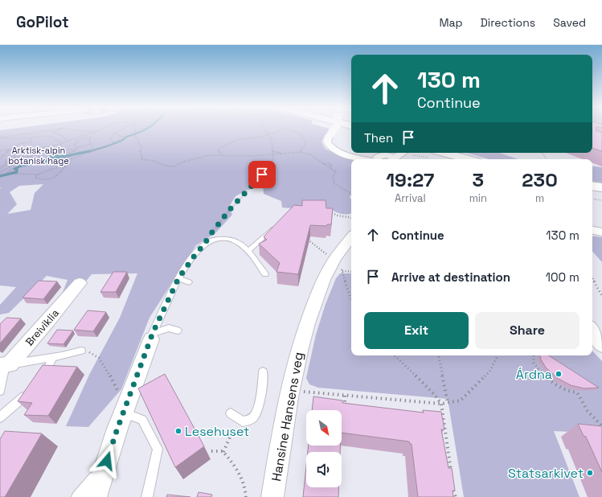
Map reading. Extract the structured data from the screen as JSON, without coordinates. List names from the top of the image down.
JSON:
{
  "streets": {
    "street": ["Breiviklia", "Hansine Hansens veg"]
  },
  "parks": ["Arktisk-alpin botanisk hage"],
  "places": ["Árdna", "Lesehuset", "Statsarkivet"],
  "north": "bottom right",
  "page": {
    "header": "GoPilot",
    "nav": ["Map", "Directions", "Saved"],
    "turn": ["130 m", "Continue"],
    "then": "Then",
    "eta": [
      "19:27",
      "Arrival",
      "3",
      "min",
      "230",
      "m"
    ],
    "list": [
      {
        "name": "Continue",
        "value": "130 m"
      },
      {
        "name": "Arrive at destination",
        "value": "100 m"
      }
    ],
    "buttons": ["Exit", "Share"]
  }
}
